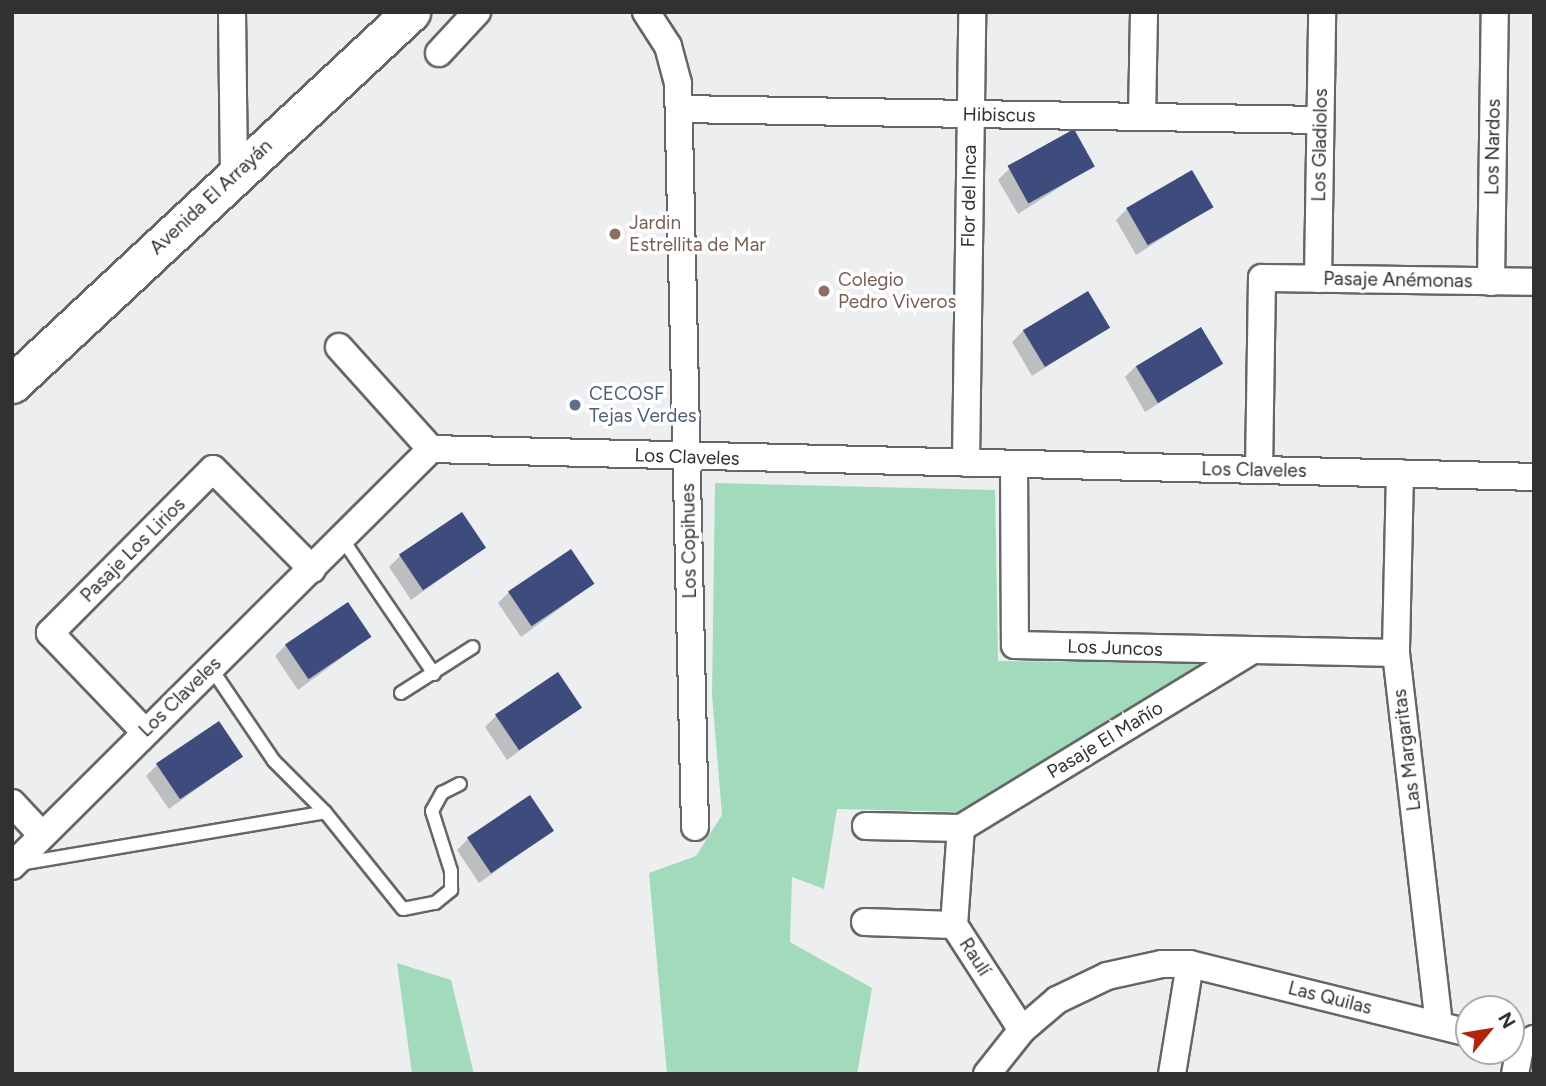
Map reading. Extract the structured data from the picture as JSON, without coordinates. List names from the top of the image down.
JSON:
{
  "streets": {
    "street": [
      "Hibiscus",
      "Los Gladiolos",
      "Los Nardos",
      "Flor del Inca",
      "Avenida El Arrayán",
      "Pasaje Anémonas",
      "Los Claveles",
      "Los Copihues",
      "Pasaje Los Lirios",
      "Los Juncos",
      "Pasaje El Mañío",
      "Las Margaritas",
      "Raulí",
      "Las Quilas"
    ]
  },
  "crossings": [
    ["Hibiscus", "Los Gladiolos"],
    ["Hibiscus", "Flor del Inca"],
    ["Hibiscus", "Los Copihues"],
    ["Los Gladiolos", "Pasaje Anémonas"],
    ["Los Nardos", "Pasaje Anémonas"],
    ["Flor del Inca", "Los Claveles"],
    ["Pasaje Anémonas", "Los Claveles"],
    ["Los Claveles", "Los Copihues"],
    ["Los Claveles", "Pasaje Los Lirios"],
    ["Los Claveles", "Los Juncos"],
    ["Los Claveles", "Las Margaritas"],
    ["Los Juncos", "Pasaje El Mañío"],
    ["Los Juncos", "Las Margaritas"],
    ["Las Margaritas", "Las Quilas"],
    ["Raulí", "Las Quilas"]
  ],
  "places": ["Jardin Estrellita de Mar", "Colegio Pedro Viveros", "CECOSF Tejas Verdes"],
  "north": "top right"
}
